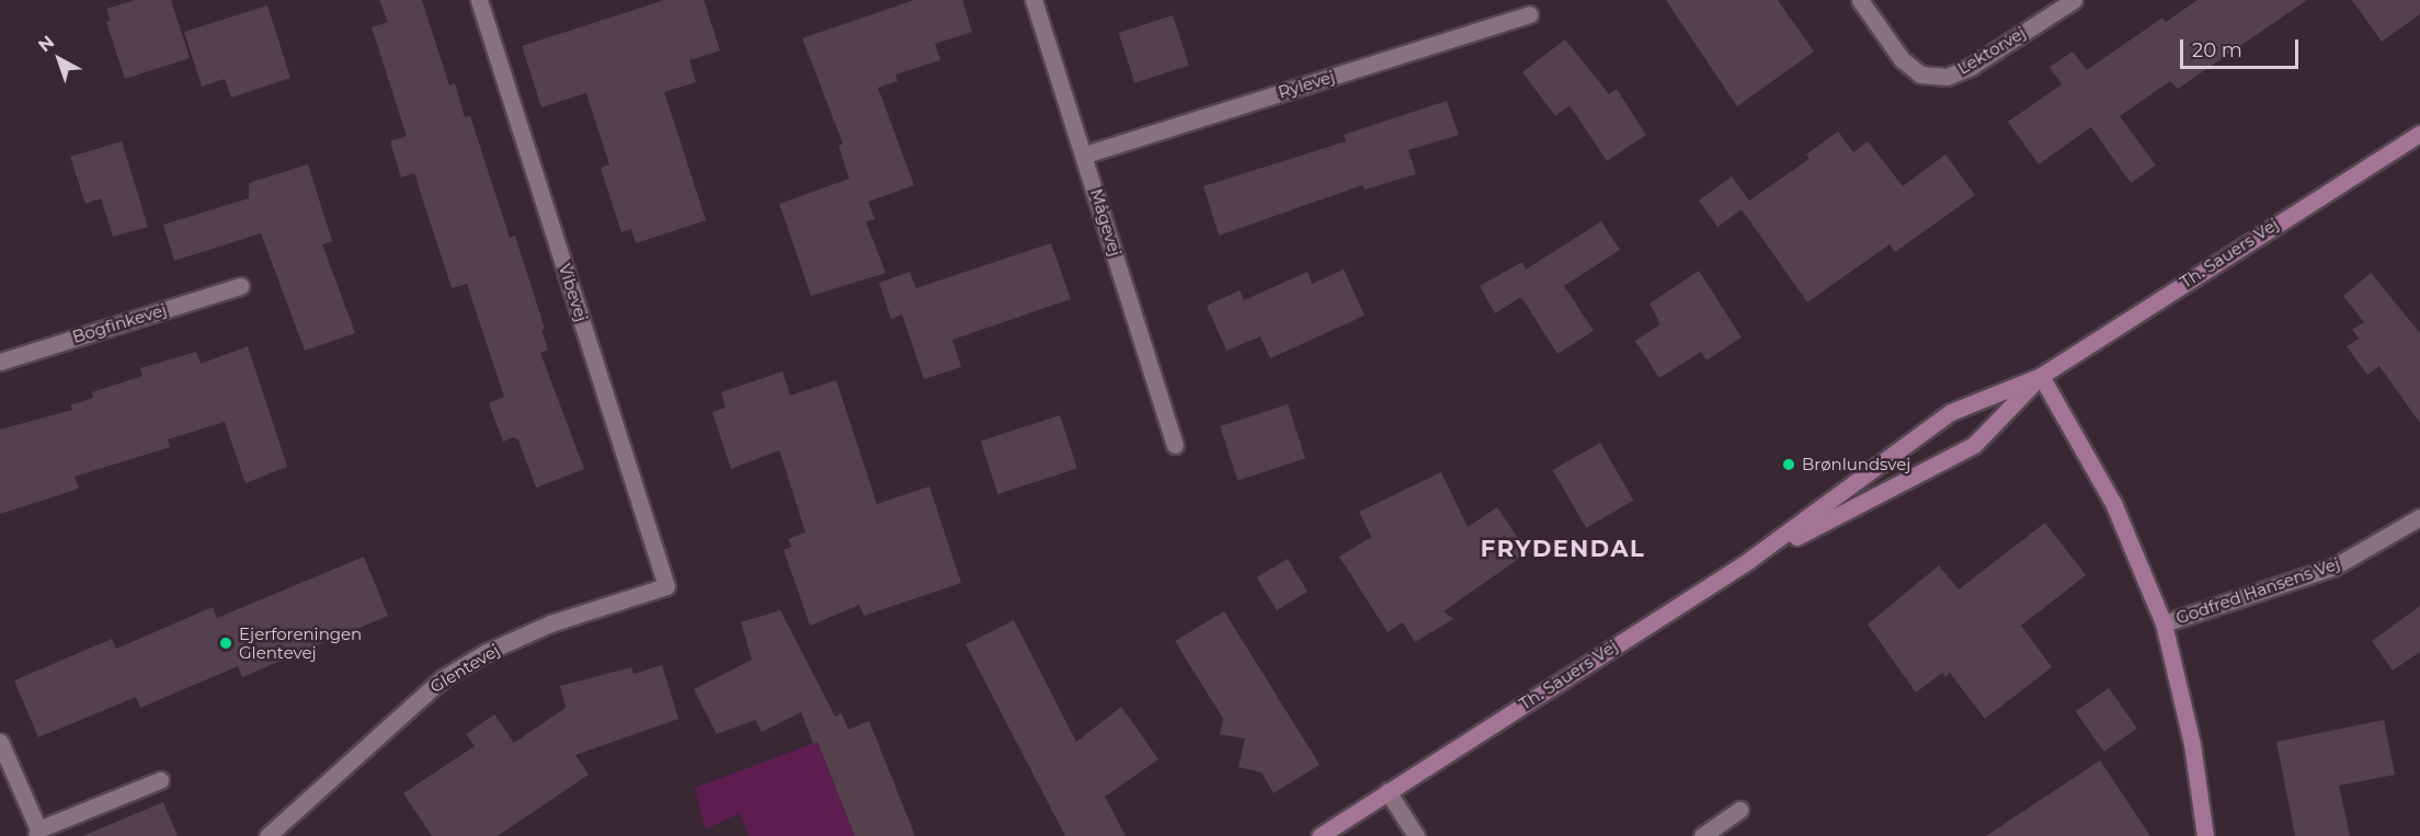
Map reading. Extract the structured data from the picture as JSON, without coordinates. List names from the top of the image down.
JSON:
{
  "streets": {
    "main road": ["Th. Sauers Vej"],
    "street": [
      "Lektorvej",
      "Rylevej",
      "Mågevej",
      "Vibevej",
      "Bogfinkevej",
      "Godfred Hansens Vej",
      "Glentevej"
    ]
  },
  "crossings": [
    ["Rylevej", "Mågevej"],
    ["Vibevej", "Glentevej"]
  ],
  "districts": ["FRYDENDAL"],
  "places": ["Brønlundsvej", "Ejerforeningen Glentevej"],
  "scale_bar": "20 m",
  "north": "top left"
}
